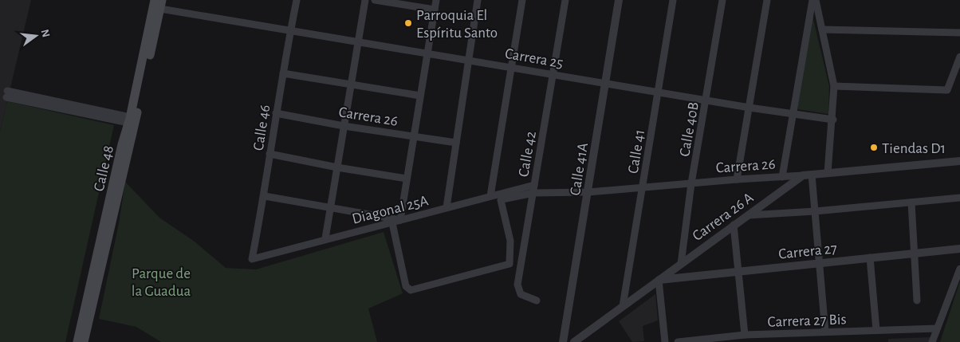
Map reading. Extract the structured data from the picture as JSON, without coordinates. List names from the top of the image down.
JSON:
{
  "streets": {
    "main road": ["Calle 48"],
    "street": [
      "Carrera 25",
      "Carrera 26",
      "Calle 46",
      "Calle 40B",
      "Calle 41",
      "Calle 42",
      "Calle 41A",
      "Diagonal 25A",
      "Carrera 26 A",
      "Carrera 27",
      "Carrera 27 Bis"
    ]
  },
  "crossings": [
    ["Carrera 25", "Calle 46"],
    ["Carrera 25", "Calle 40B"],
    ["Carrera 25", "Calle 41"],
    ["Carrera 25", "Calle 42"],
    ["Carrera 25", "Calle 48"],
    ["Carrera 25", "Calle 41A"],
    ["Carrera 26", "Calle 46"],
    ["Carrera 26", "Calle 40B"],
    ["Carrera 26", "Calle 41"],
    ["Carrera 26", "Calle 42"],
    ["Carrera 26", "Calle 41A"],
    ["Carrera 26", "Diagonal 25A"],
    ["Carrera 26", "Carrera 26 A"],
    ["Calle 46", "Diagonal 25A"],
    ["Calle 40B", "Carrera 26 A"],
    ["Calle 41", "Carrera 26 A"],
    ["Calle 42", "Diagonal 25A"],
    ["Carrera 26 A", "Carrera 27"]
  ],
  "parks": ["Parque de la Guadua"],
  "places": ["Parroquia El Espíritu Santo", "Tiendas D1"],
  "north": "right"
}
